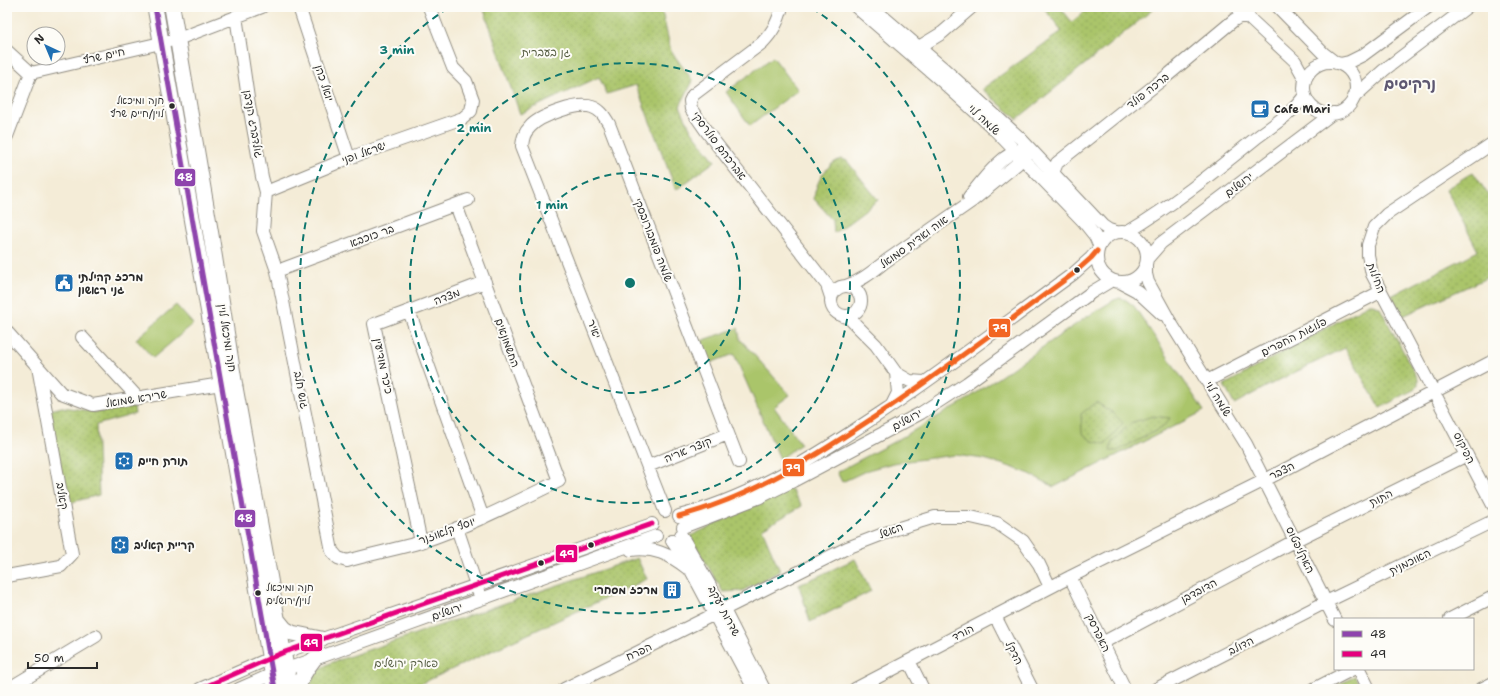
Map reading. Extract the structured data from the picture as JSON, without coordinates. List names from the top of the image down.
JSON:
{
  "streets": {
    "main road": ["חנה ומיכאל לוין"],
    "street": [
      "חיים שרף",
      "יואל כהן",
      "ברכה פולד",
      "שלמה לוי",
      "גולדברג הנדבן",
      "אברכהם סולרסקי",
      "ישראל ופני",
      "ירושלים",
      "בר כוכבא",
      "שלמה פומבורובסקי",
      "אוה ואדית סמואל",
      "החילות",
      "מצדה",
      "יאיר",
      "פלוגות החפרים",
      "החשמונאים",
      "כיכר מודיעין",
      "גוש חלב",
      "שרירא שמואל",
      "הפיקוס",
      "קוצר אריה",
      "הצבר",
      "קאליב",
      "התות",
      "יוסף קלאוזנר",
      "האשל",
      "האקליפטוס",
      "האוכמנית",
      "הדובדבן",
      "שדרות יעקב",
      "הורד",
      "האפרסק",
      "הדולב",
      "הפרח",
      "הדקל"
    ]
  },
  "crossings": [
    ["חיים שרף", "גולדברג הנדבן"],
    ["חיים שרף", "חנה ומיכאל לוין"],
    ["יואל כהן", "ישראל ופני"],
    ["ברכה פולד", "שלמה לוי"],
    ["שלמה לוי", "ירושלים"],
    ["שלמה לוי", "אוה ואדית סמואל"],
    ["שלמה לוי", "פלוגות החפרים"],
    ["שלמה לוי", "הצבר"],
    ["שלמה לוי", "האקליפטוס"],
    ["גולדברג הנדבן", "ישראל ופני"],
    ["גולדברג הנדבן", "גוש חלב"],
    ["אברכהם סולרסקי", "אוה ואדית סמואל"],
    ["ירושלים", "יאיר"],
    ["ירושלים", "חנה ומיכאל לוין"],
    ["ירושלים", "שדרות יעקב"],
    ["בר כוכבא", "החשמונאים"],
    ["בר כוכבא", "גוש חלב"],
    ["שלמה פומבורובסקי", "יאיר"],
    ["שלמה פומבורובסקי", "קוצר אריה"],
    ["החילות", "פלוגות החפרים"],
    ["החילות", "הפיקוס"],
    ["החילות", "הצבר"],
    ["מצדה", "החשמונאים"],
    ["מצדה", "כיכר מודיעין"],
    ["יאיר", "קוצר אריה"],
    ["יאיר", "שדרות יעקב"],
    ["חנה ומיכאל לוין", "שרירא שמואל"],
    ["החשמונאים", "יוסף קלאוזנר"],
    ["כיכר מודיעין", "יוסף קלאוזנר"],
    ["גוש חלב", "יוסף קלאוזנר"],
    ["שרירא שמואל", "קאליב"],
    ["הפיקוס", "הצבר"],
    ["הפיקוס", "התות"],
    ["הצבר", "האקליפטוס"],
    ["הצבר", "הורד"],
    ["הצבר", "האפרסק"],
    ["התות", "האקליפטוס"],
    ["התות", "הדובדבן"],
    ["האשל", "שדרות יעקב"],
    ["האשל", "הורד"],
    ["האשל", "הפרח"],
    ["האקליפטוס", "האוכמנית"],
    ["האקליפטוס", "הדובדבן"],
    ["האקליפטוס", "הדולב"],
    ["האוכמנית", "הדולב"],
    ["הדובדבן", "האפרסק"],
    ["שדרות יעקב", "הפרח"],
    ["הורד", "האפרסק"],
    ["הורד", "הדקל"]
  ],
  "districts": ["נרקיסים"],
  "parks": ["גן בעברית", "פארק ירושלים"],
  "places": {
    "other": ["חנה ומיכאל לוין/חיים שרף", "חנה ומיכאל לוין/ירושלים"],
    "cafe": ["Cafe Mari"],
    "public building": ["מרכז קהילתי גני ראשון"],
    "synagogue": ["תורת חיים", "קריית קאליב"],
    "building": ["מרכז מסחרי"]
  },
  "lines": ["transit line 48", "transit line 79", "transit line 49"],
  "legend": ["48", "49"],
  "scale_bar": "50 m",
  "north": "top left",
  "rings": ["3 min", "2 min", "1 min"]
}
